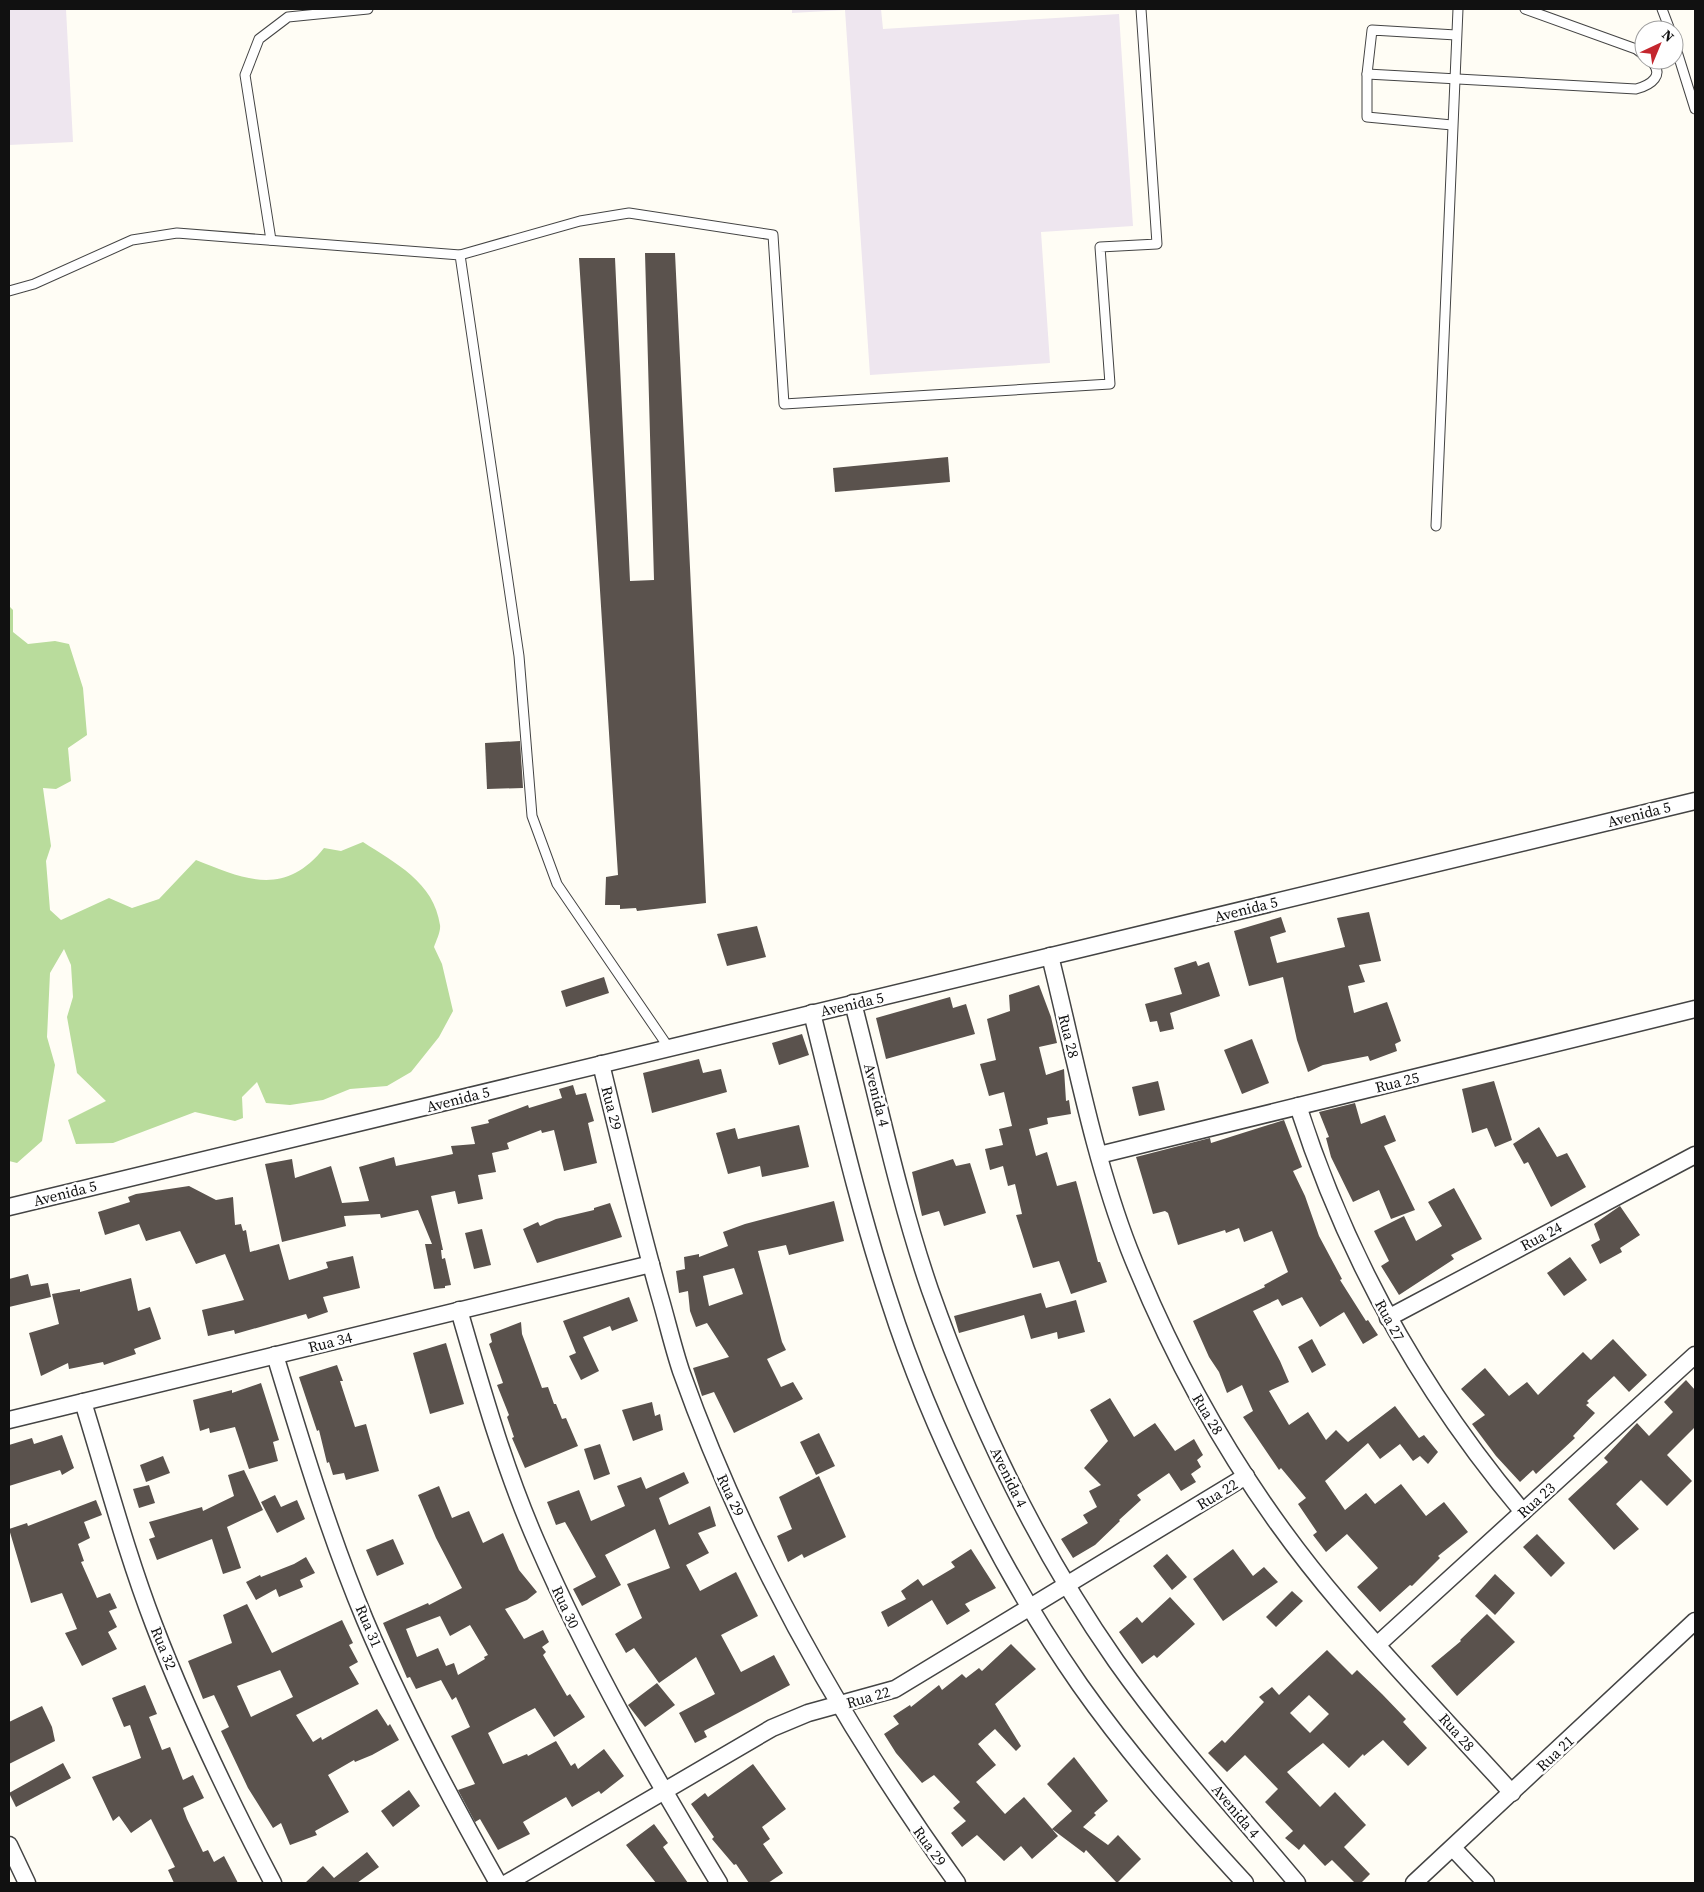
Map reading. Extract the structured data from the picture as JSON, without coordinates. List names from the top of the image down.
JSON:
{
  "streets": {
    "street": [
      "Avenida 5",
      "Rua 28",
      "Rua 25",
      "Avenida 4",
      "Rua 29",
      "Rua 24",
      "Rua 27",
      "Rua 34",
      "Rua 22",
      "Rua 23",
      "Rua 30",
      "Rua 31",
      "Rua 32",
      "Rua 21"
    ]
  },
  "crossings": [
    ["Avenida 5", "Rua 28"],
    ["Avenida 5", "Avenida 4"],
    ["Avenida 5", "Rua 29"],
    ["Rua 28", "Rua 25"],
    ["Rua 28", "Rua 22"],
    ["Rua 28", "Rua 23"],
    ["Rua 28", "Rua 21"],
    ["Rua 25", "Rua 27"],
    ["Avenida 4", "Rua 22"],
    ["Rua 29", "Rua 34"],
    ["Rua 29", "Rua 22"],
    ["Rua 24", "Rua 27"],
    ["Rua 27", "Rua 23"],
    ["Rua 34", "Rua 30"],
    ["Rua 34", "Rua 31"],
    ["Rua 34", "Rua 32"],
    ["Rua 22", "Rua 30"]
  ],
  "north": "top right"
}
